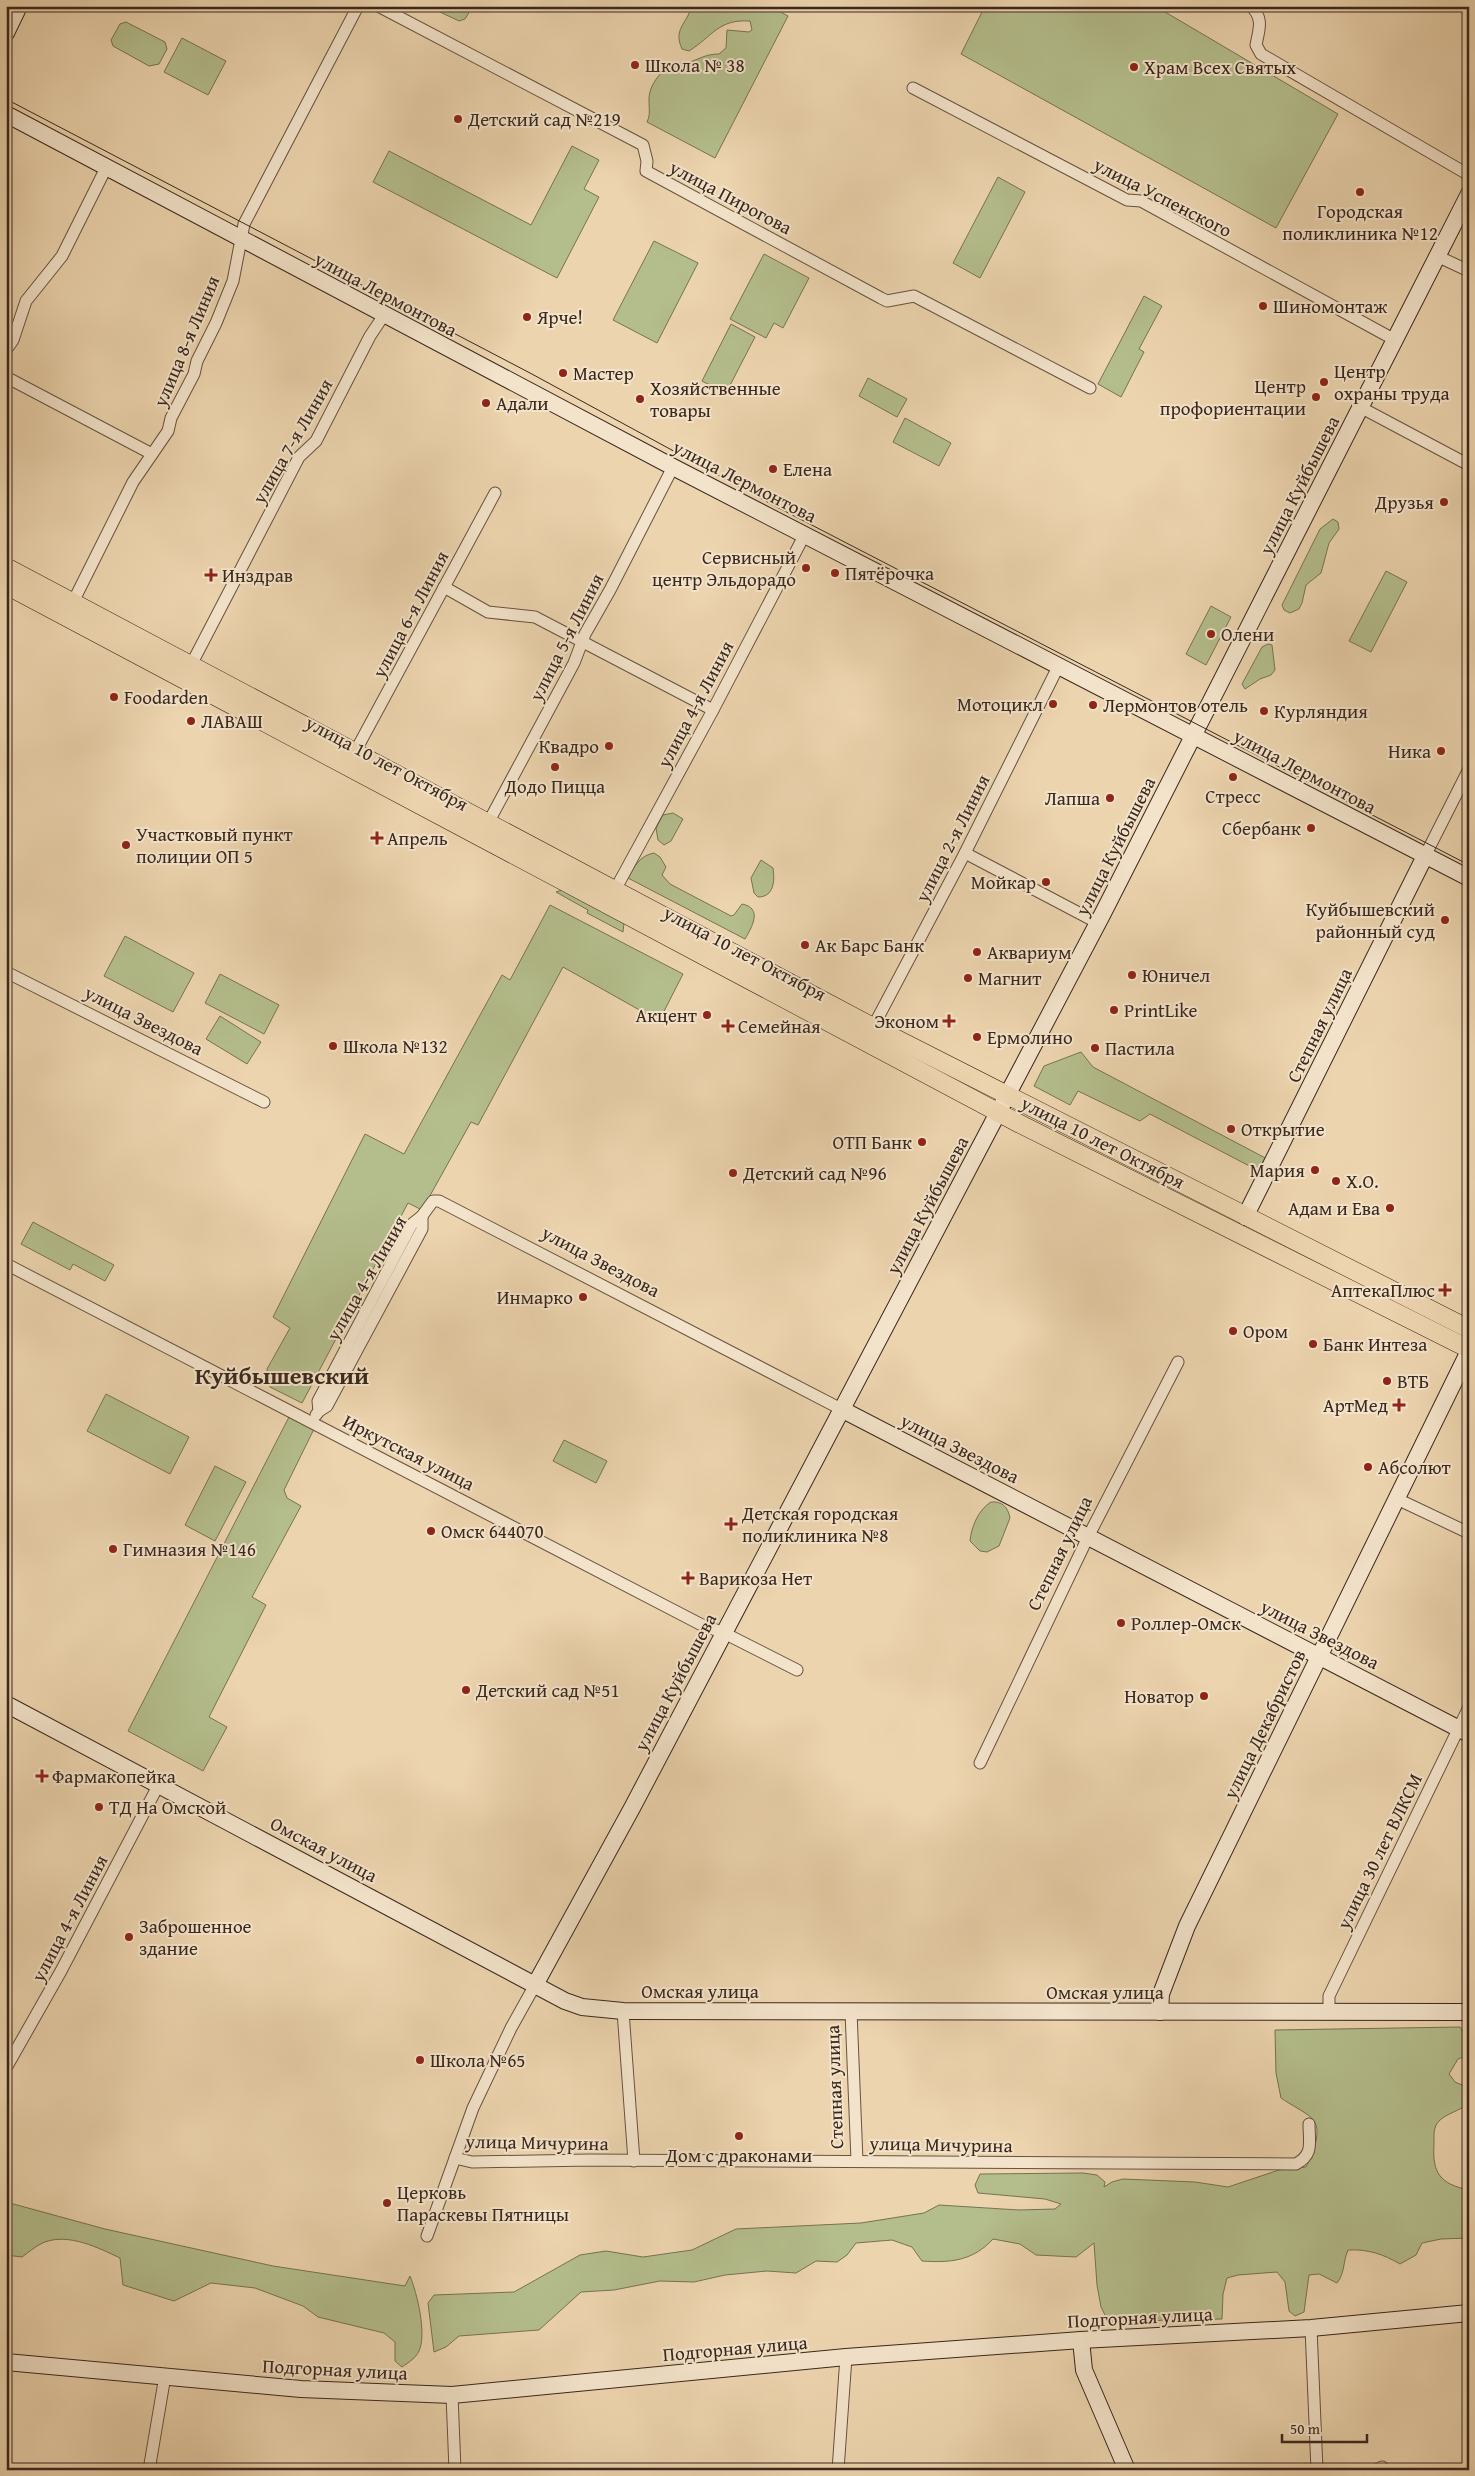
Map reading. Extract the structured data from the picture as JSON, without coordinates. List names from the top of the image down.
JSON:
{
  "streets": {
    "main road": [
      "улица Лермонтова",
      "улица Куйбышева",
      "улица 10 лет Октября",
      "улица Звездова",
      "Степная улица",
      "улица Декабристов",
      "Омская улица",
      "Подгорная улица"
    ],
    "street": [
      "улица Пирогова",
      "улица Успенского",
      "улица 8-я Линия",
      "улица 7-я Линия",
      "улица 6-я Линия",
      "улица 5-я Линия",
      "улица 4-я Линия",
      "улица 2-я Линия",
      "Иркутская улица",
      "улица 30 лет ВЛКСМ",
      "улица Мичурина"
    ]
  },
  "crossings": [
    ["улица Успенского", "улица Куйбышева"],
    ["улица Лермонтова", "улица 8-я Линия"],
    ["улица Лермонтова", "улица 7-я Линия"],
    ["улица Лермонтова", "улица Куйбышева"],
    ["улица Лермонтова", "улица 5-я Линия"],
    ["улица Лермонтова", "улица 4-я Линия"],
    ["улица Лермонтова", "улица 2-я Линия"],
    ["улица Лермонтова", "Степная улица"],
    ["улица 8-я Линия", "улица 10 лет Октября"],
    ["улица 7-я Линия", "улица 10 лет Октября"],
    ["улица Куйбышева", "улица 10 лет Октября"],
    ["улица Куйбышева", "улица Звездова"],
    ["улица Куйбышева", "Иркутская улица"],
    ["улица Куйбышева", "Омская улица"],
    ["улица Куйбышева", "улица Мичурина"],
    ["улица 6-я Линия", "улица 10 лет Октября"],
    ["улица 5-я Линия", "улица 10 лет Октября"],
    ["улица 4-я Линия", "улица 10 лет Октября"],
    ["улица 4-я Линия", "улица Звездова"],
    ["улица 4-я Линия", "Иркутская улица"],
    ["улица 4-я Линия", "Омская улица"],
    ["улица 10 лет Октября", "улица 2-я Линия"],
    ["улица 10 лет Октября", "Степная улица"],
    ["улица 10 лет Октября", "улица Декабристов"],
    ["улица Звездова", "Степная улица"],
    ["улица Звездова", "улица Декабристов"],
    ["улица Звездова", "улица 30 лет ВЛКСМ"],
    ["Степная улица", "Омская улица"],
    ["Степная улица", "улица Мичурина"],
    ["улица Декабристов", "Омская улица"],
    ["Омская улица", "улица 30 лет ВЛКСМ"]
  ],
  "districts": ["Куйбышевский"],
  "places": {
    "other": [
      "Школа № 38",
      "Храм Всех Святых",
      "Детский сад №219",
      "Городская поликлиника №12",
      "Шиномонтаж",
      "Ярче!",
      "Мастер",
      "Центр охраны труда",
      "Центр профориентации",
      "Хозяйственные товары",
      "Адали",
      "Елена",
      "Друзья",
      "Сервисный центр Эльдорадо",
      "Пятёрочка",
      "Олени",
      "Foodarden",
      "Мотоцикл",
      "Лермонтов отель",
      "Курляндия",
      "ЛАВАШ",
      "Квадро",
      "Ника",
      "Додо Пицца",
      "Стресс",
      "Лапша",
      "Сбербанк",
      "Участковый пункт полиции ОП 5",
      "Мойкар",
      "Куйбышевский районный суд",
      "Ак Барс Банк",
      "Аквариум",
      "Юничел",
      "Магнит",
      "PrintLike",
      "Акцент",
      "Ермолино",
      "Школа №132",
      "Пастила",
      "Открытие",
      "ОТП Банк",
      "Мария",
      "Детский сад №96",
      "X.O.",
      "Адам и Ева",
      "Инмарко",
      "Ором",
      "Банк Интеза",
      "ВТБ",
      "Абсолют",
      "Омск 644070",
      "Гимназия №146",
      "Роллер-Омск",
      "Детский сад №51",
      "Новатор",
      "ТД На Омской",
      "Заброшенное здание",
      "Школа №65",
      "Дом с драконами",
      "Церковь Параскевы Пятницы"
    ],
    "health": [
      "Инздрав",
      "Апрель",
      "Эконом",
      "Семейная",
      "АптекаПлюс",
      "АртМед",
      "Детская городская поликлиника №8",
      "Варикоза Нет",
      "Фармакопейка"
    ]
  },
  "scale_bar": "50 m"
}
